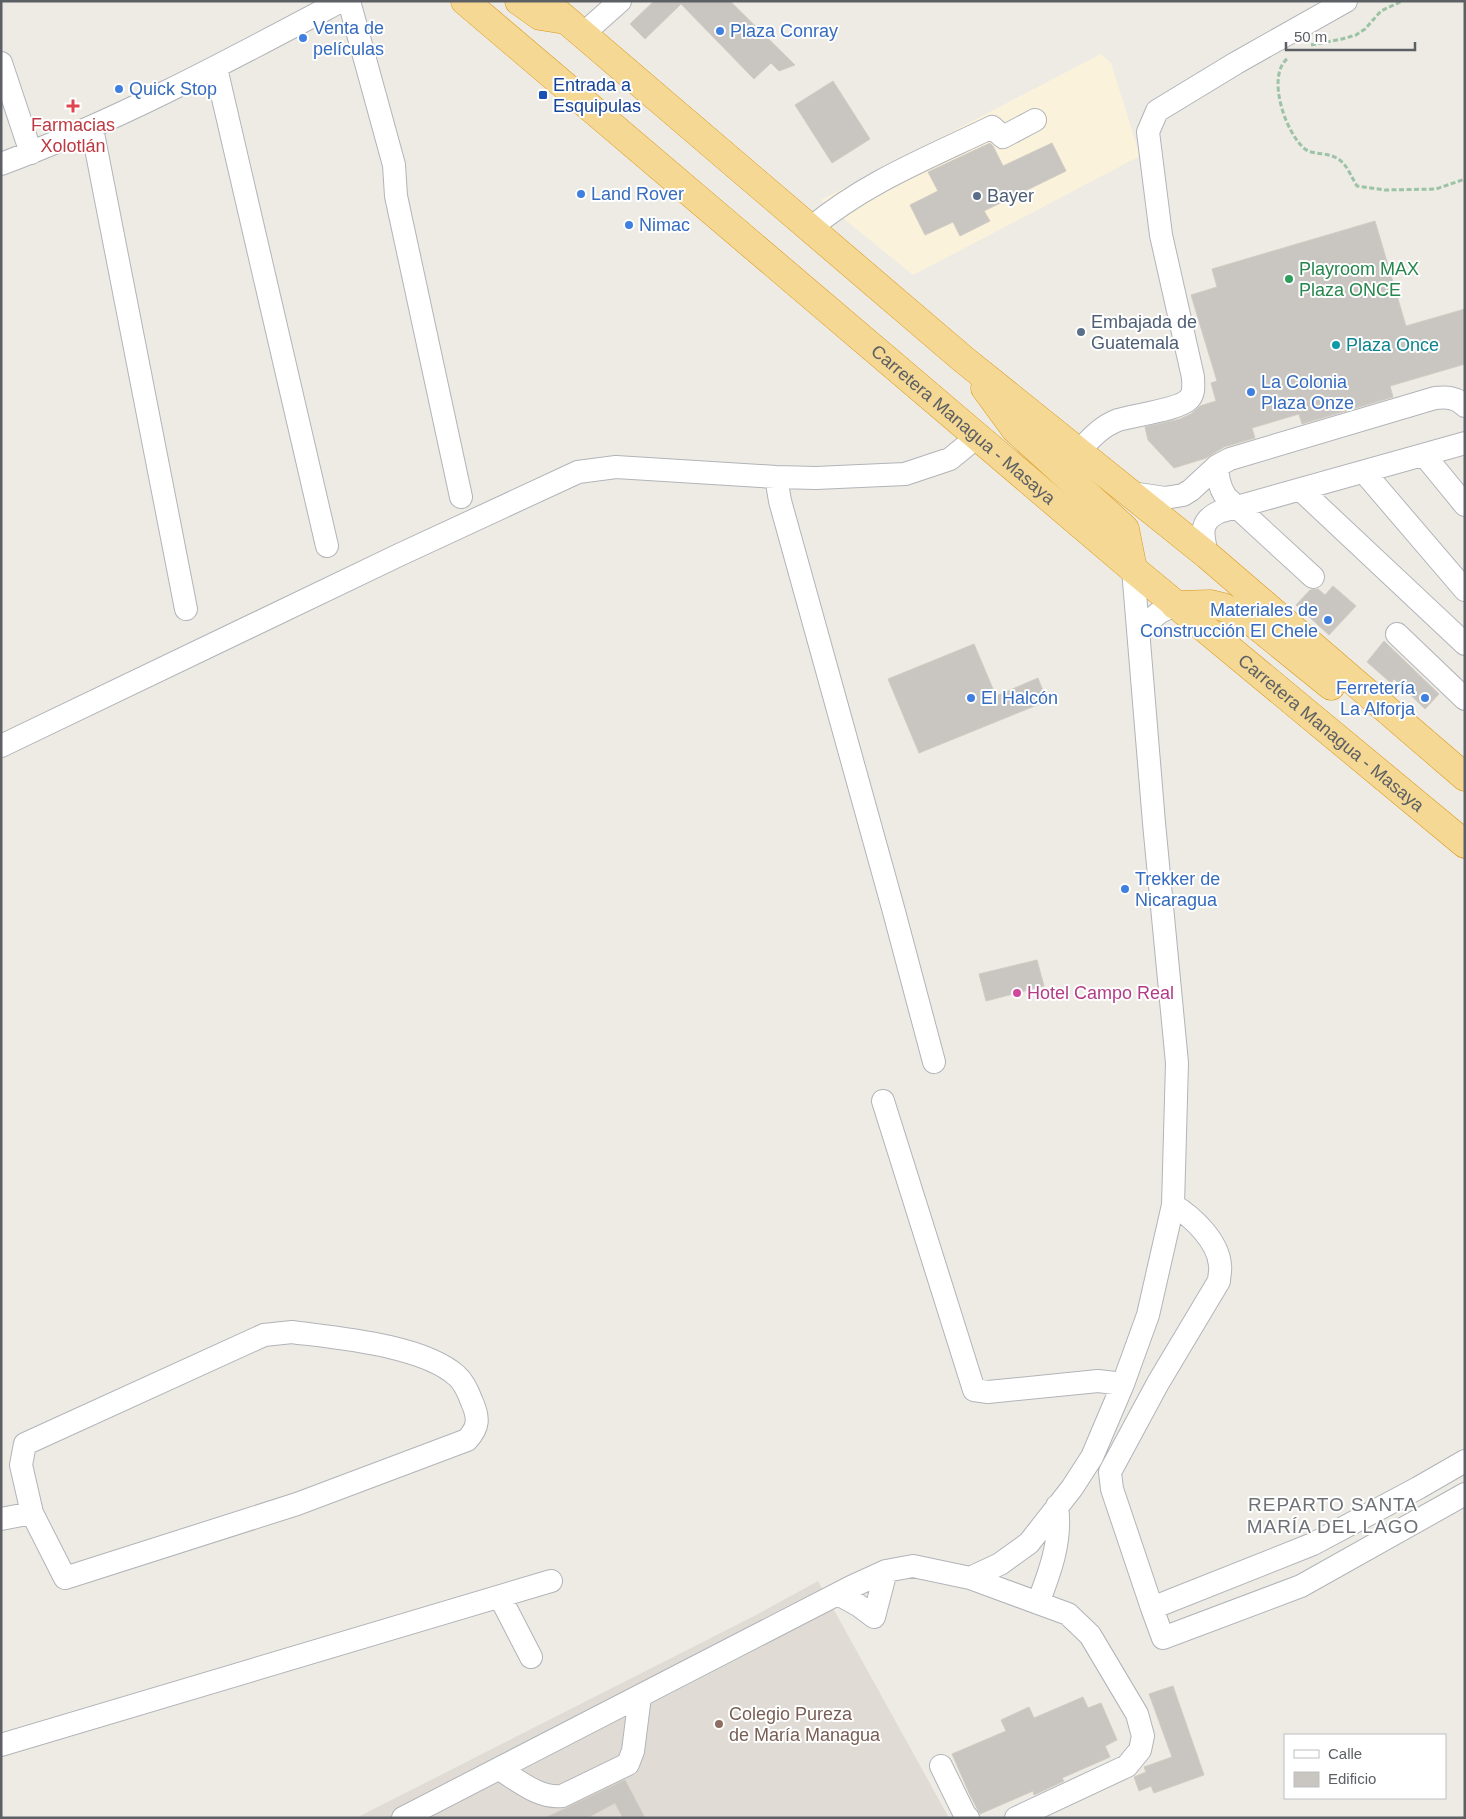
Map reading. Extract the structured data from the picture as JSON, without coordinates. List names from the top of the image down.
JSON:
{
  "streets": {
    "highway": ["Carretera Managua - Masaya"]
  },
  "districts": ["REPARTO SANTA MARÍA DEL LAGO"],
  "places": {
    "other": [
      "Plaza Conray",
      "Venta de películas",
      "Quick Stop",
      "Land Rover",
      "Bayer",
      "Nimac",
      "Playroom MAX Plaza ONCE",
      "Embajada de Guatemala",
      "Plaza Once",
      "La Colonia Plaza Onze",
      "Materiales de Construcción El Chele",
      "El Halcón",
      "Ferretería La Alforja",
      "Trekker de Nicaragua",
      "Hotel Campo Real",
      "Colegio Pureza de María Managua"
    ],
    "transit": ["Entrada a Esquipulas"],
    "health": ["Farmacias Xolotlán"]
  },
  "legend": ["Calle", "Edificio"],
  "scale_bar": "50 m"
}
